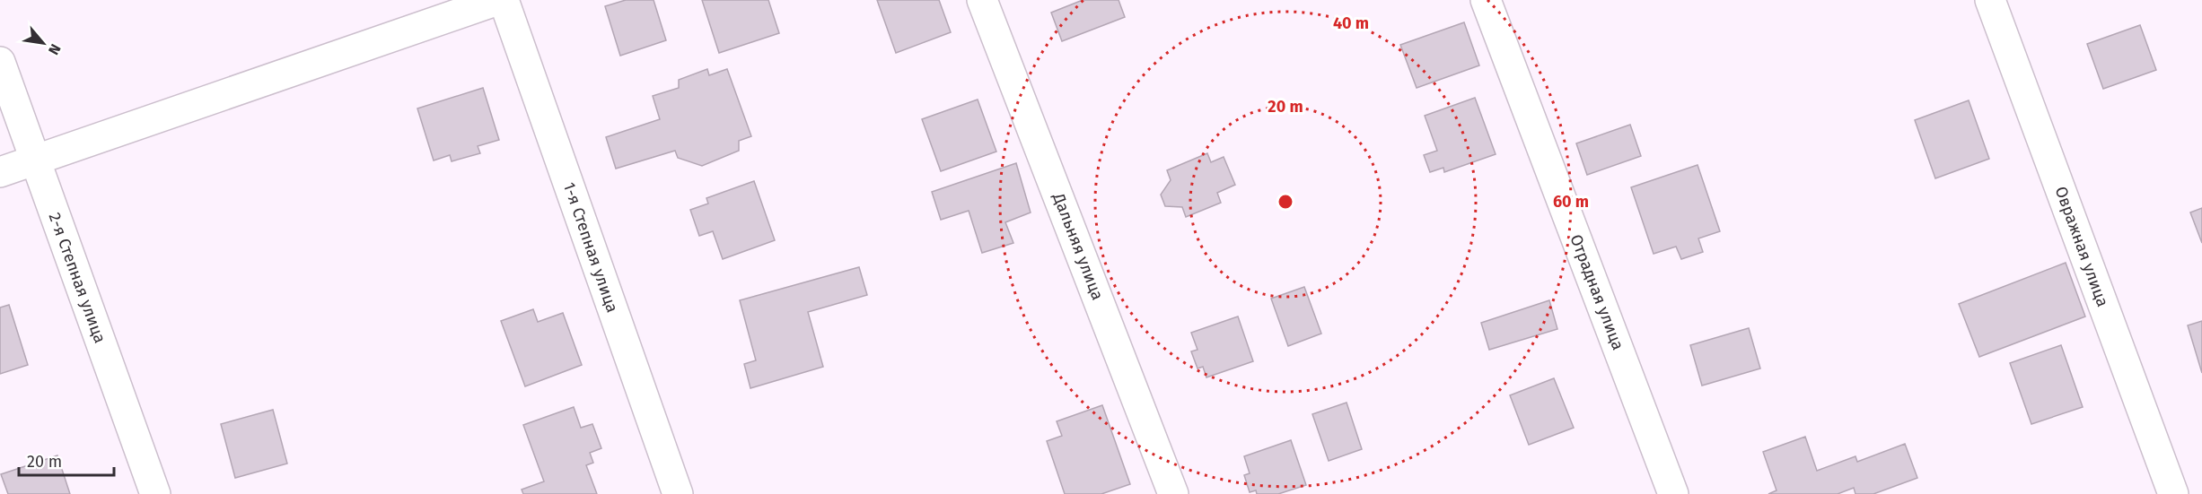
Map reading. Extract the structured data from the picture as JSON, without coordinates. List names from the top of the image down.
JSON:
{
  "streets": {
    "street": [
      "Дальняя улица",
      "Овражная улица",
      "1-я Степная улица",
      "2-я Степная улица",
      "Отрадная улица"
    ]
  },
  "scale_bar": "20 m",
  "north": "bottom right",
  "rings": ["40 m", "20 m", "60 m"]
}
